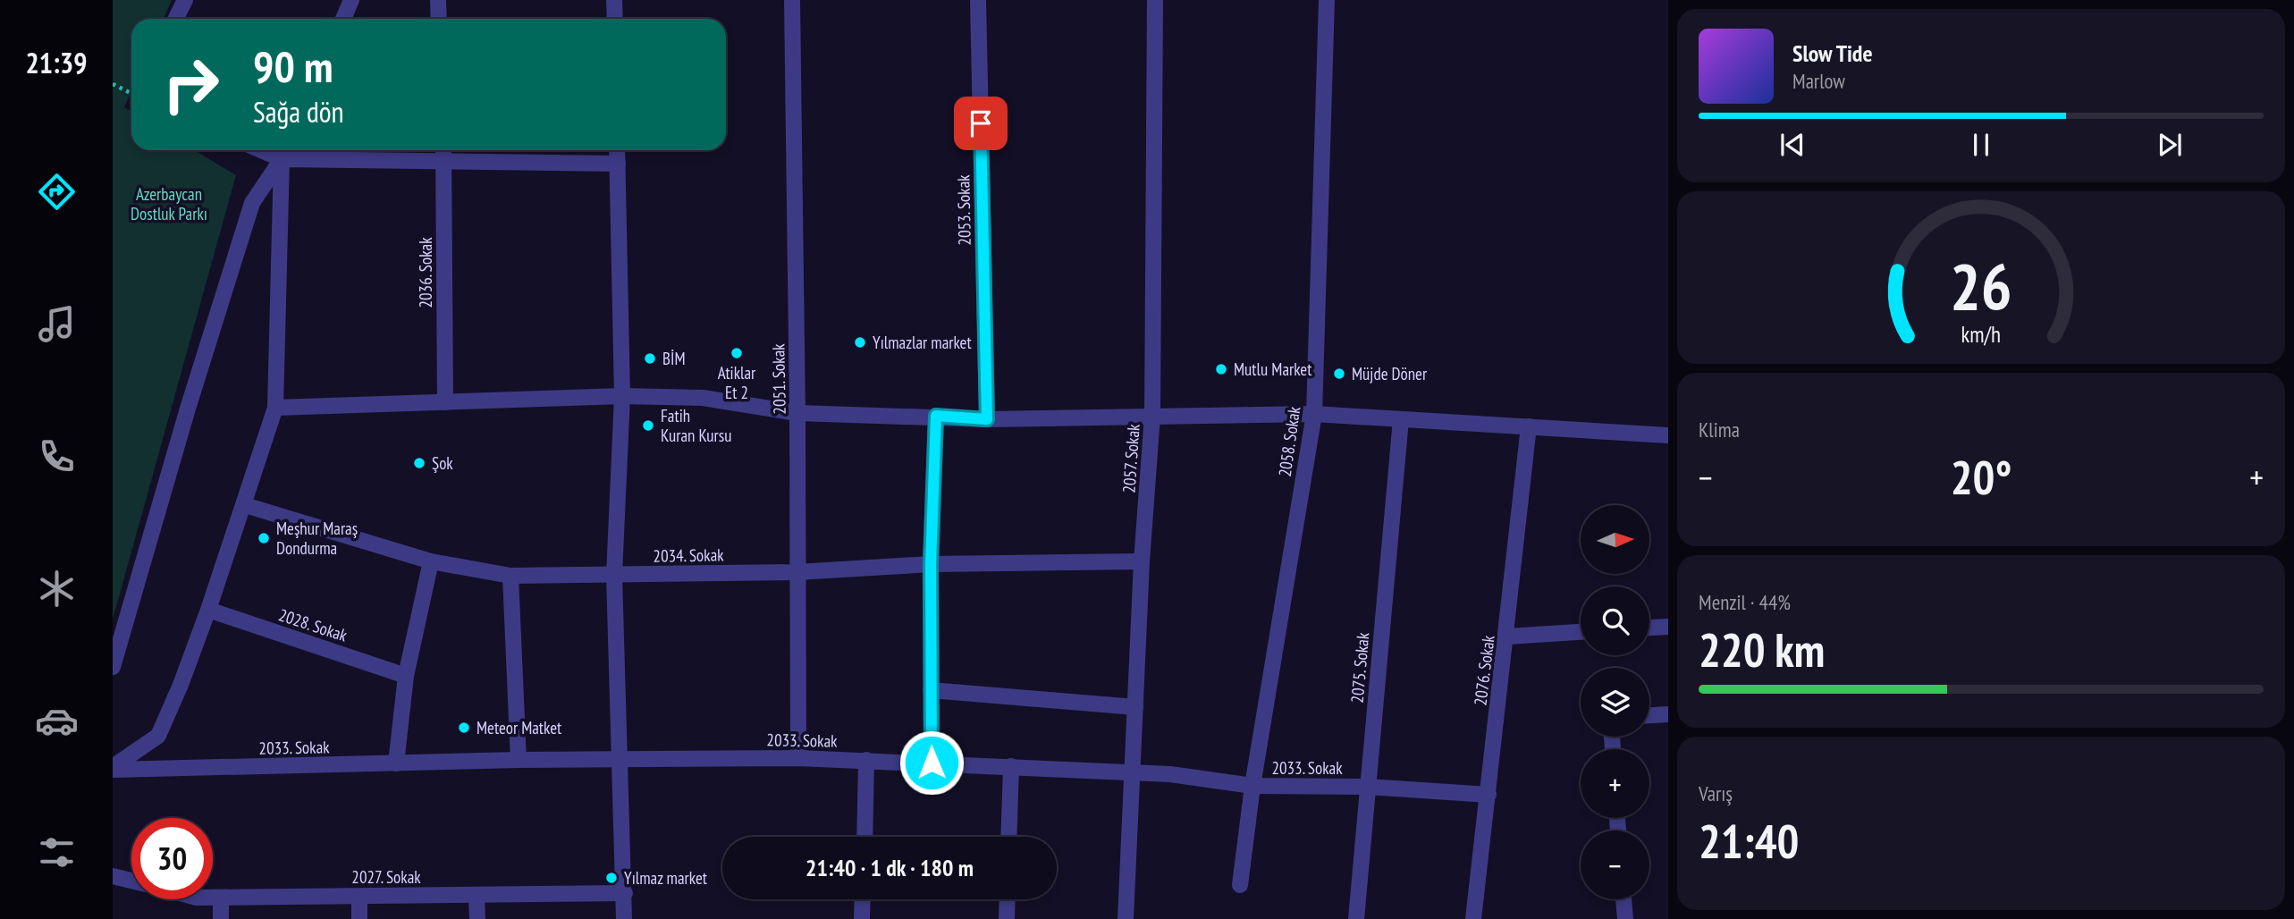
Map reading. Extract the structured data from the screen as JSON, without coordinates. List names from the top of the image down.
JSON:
{
  "streets": {
    "street": [
      "2053. Sokak",
      "2036. Sokak",
      "2051. Sokak",
      "2058. Sokak",
      "2057. Sokak",
      "2034. Sokak",
      "2028. Sokak",
      "2075. Sokak",
      "2076. Sokak",
      "2033. Sokak",
      "2027. Sokak"
    ]
  },
  "crossings": [
    ["2051. Sokak", "2034. Sokak"],
    ["2051. Sokak", "2033. Sokak"],
    ["2058. Sokak", "2033. Sokak"],
    ["2057. Sokak", "2034. Sokak"],
    ["2057. Sokak", "2033. Sokak"],
    ["2075. Sokak", "2033. Sokak"],
    ["2076. Sokak", "2033. Sokak"]
  ],
  "parks": ["Azerbaycan Dostluk Parkı"],
  "places": [
    "Yılmazlar market",
    "Atiklar Et 2",
    "BİM",
    "Mutlu Market",
    "Müjde Döner",
    "Fatih Kuran Kursu",
    "Şok",
    "Meşhur Maraş Dondurma",
    "Meteor Matket",
    "Yılmaz market"
  ],
  "north": "right",
  "page": {
    "tabs": "21:39",
    "turn": ["90 m", "Sağa dön"],
    "song": ["Slow Tide", "Marlow"],
    "tile": [
      "Klima",
      ["Menzil · 44%", "220 km"],
      ["Varış", "21:40"]
    ],
    "heat": ["−", "20°", "+"],
    "map_buttons": ["+", "−"],
    "limit": "30",
    "trip": "21:40 · 1 dk · 180 m",
    "gauge": ["26", "km/h"]
  }
}
